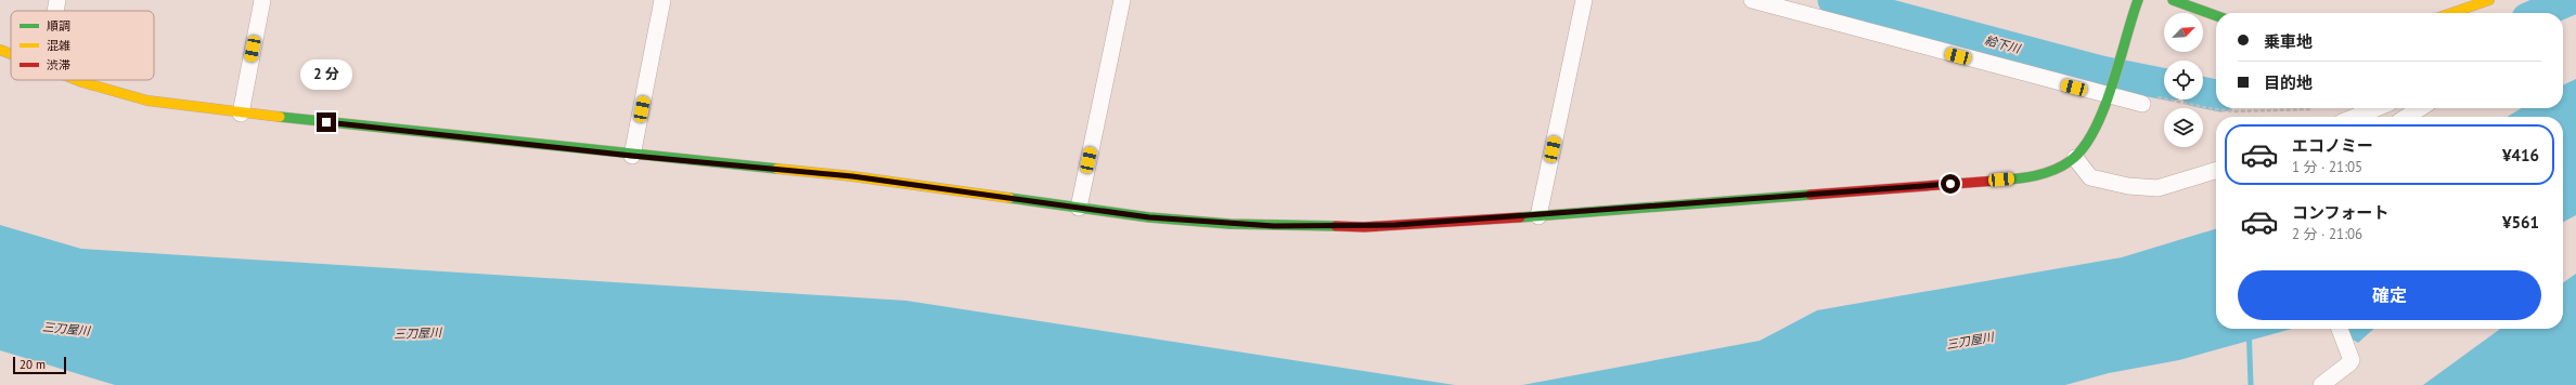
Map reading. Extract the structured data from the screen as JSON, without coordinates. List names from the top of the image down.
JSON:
{
  "water": ["給下川", "三刀屋川"],
  "legend": ["順調", "混雑", "渋滞"],
  "scale_bar": "20 m",
  "north": "top right",
  "page": {
    "banner": ["乗車地", "目的地"],
    "bubble": "2 分",
    "list": [
      {
        "name": "エコノミー",
        "note": "1 分 · 21:05",
        "value": "¥416"
      },
      {
        "name": "コンフォート",
        "note": "2 分 · 21:06",
        "value": "¥561"
      }
    ],
    "buttons": "確定",
    "scale": "20 m"
  }
}
